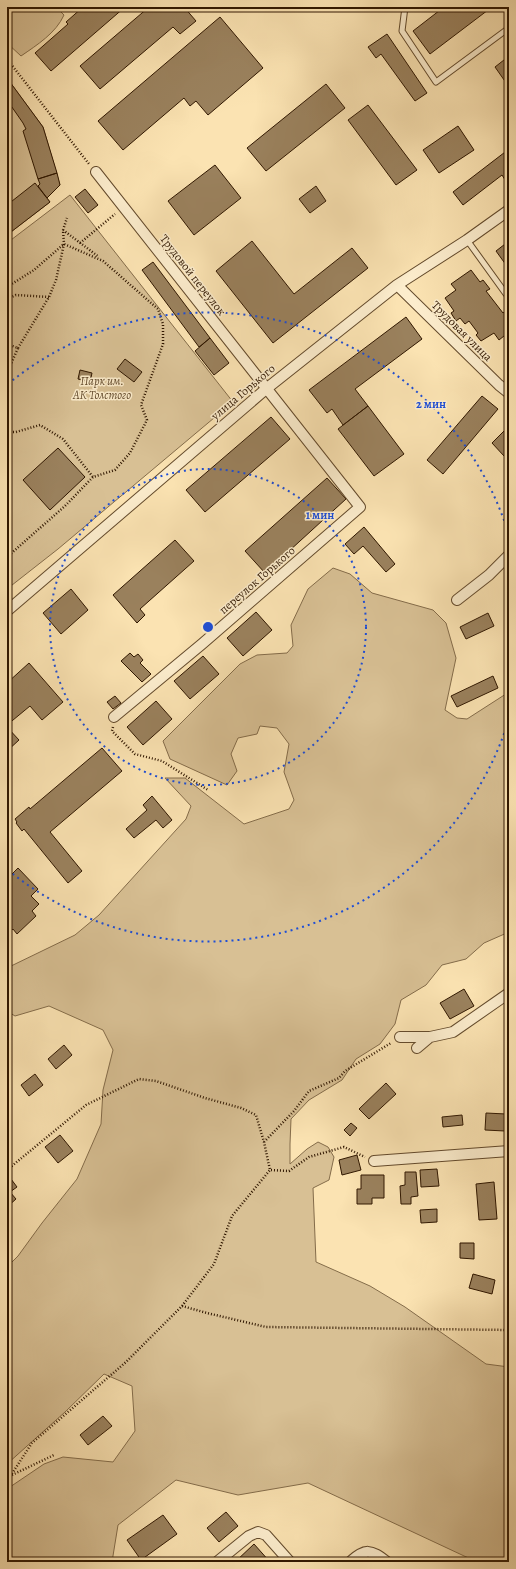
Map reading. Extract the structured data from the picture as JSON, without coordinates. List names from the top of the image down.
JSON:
{
  "streets": {
    "street": [
      "Трудовой переулок",
      "Трудовая улица",
      "улица Горького",
      "переулок Горького"
    ]
  },
  "crossings": [
    ["Трудовой переулок", "улица Горького"],
    ["Трудовой переулок", "переулок Горького"],
    ["Трудовая улица", "улица Горького"]
  ],
  "parks": ["Парк им. АК Толстого"],
  "rings": ["2 мин", "1 мин"]
}
